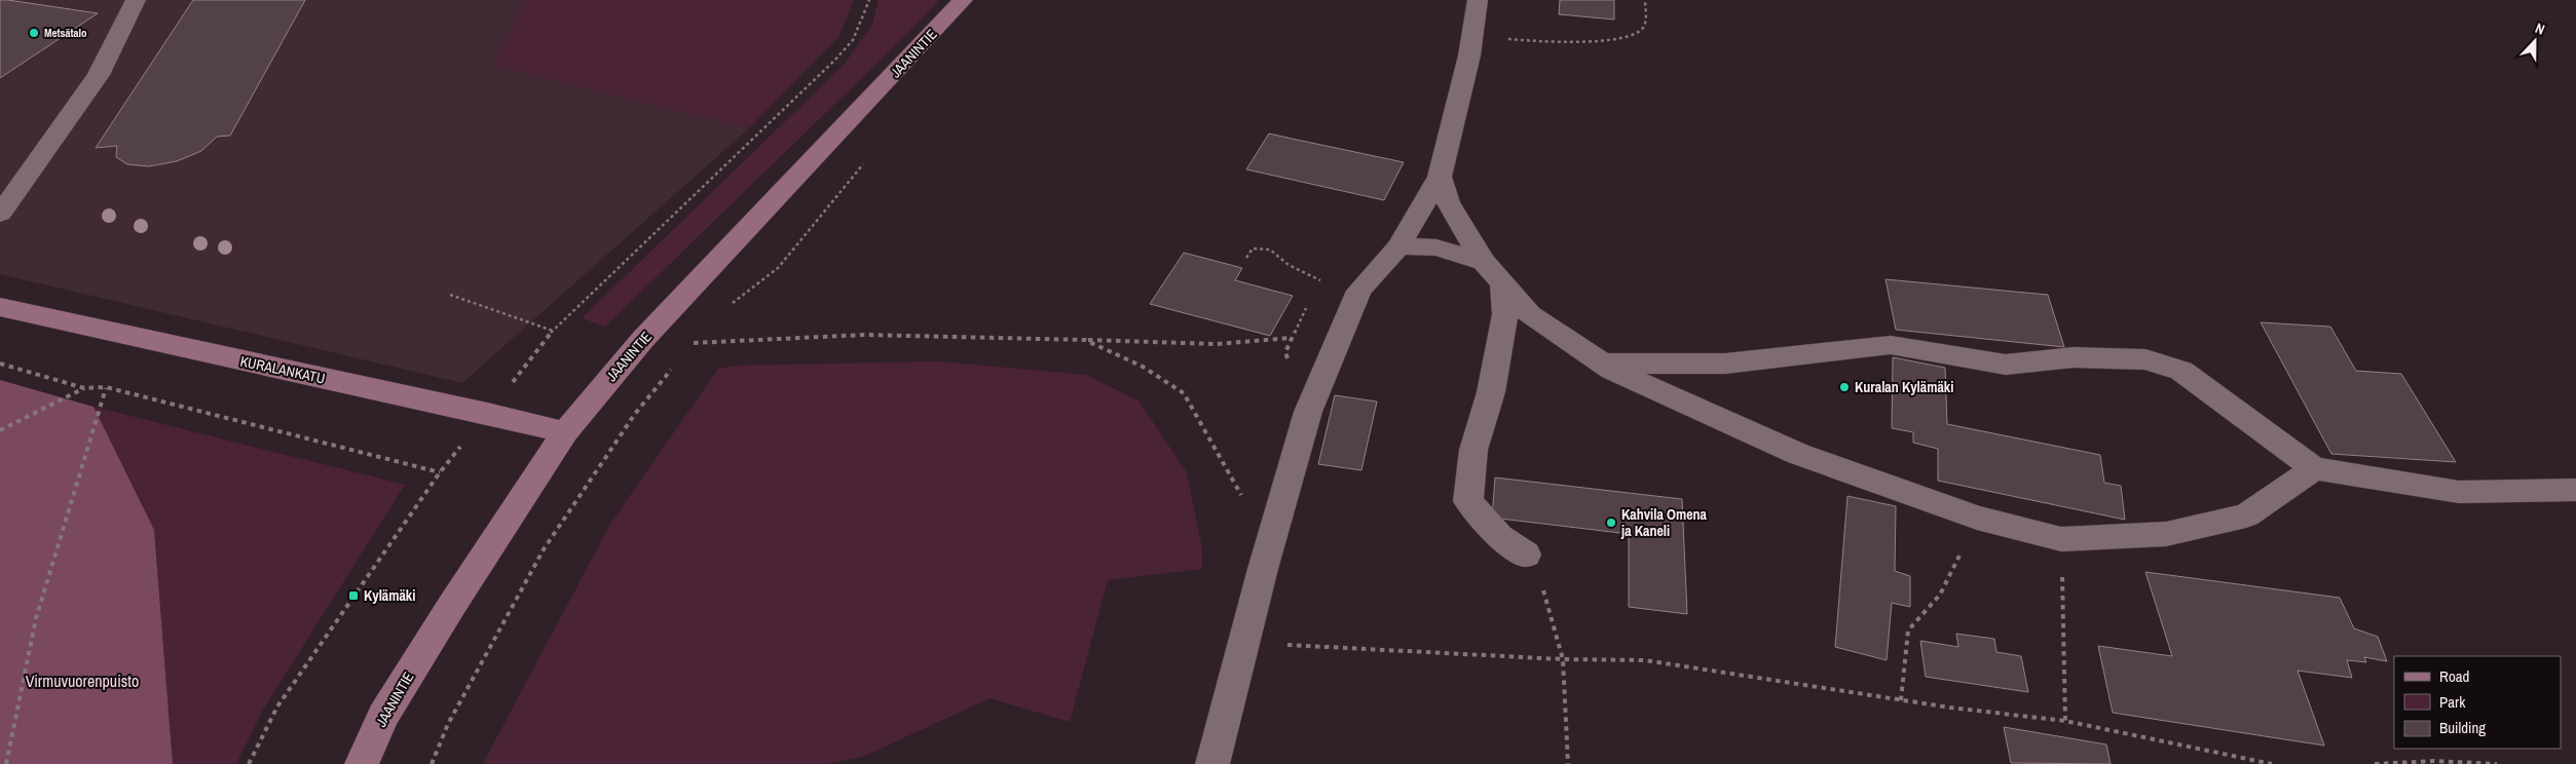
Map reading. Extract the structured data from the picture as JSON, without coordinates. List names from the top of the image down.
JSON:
{
  "streets": {
    "main road": ["JAANINTIE", "KURALANKATU"]
  },
  "crossings": [
    ["JAANINTIE", "KURALANKATU"]
  ],
  "parks": ["Virmuvuorenpuisto"],
  "places": {
    "other": ["Metsätalo", "Kuralan Kylämäki", "Kahvila Omena ja Kaneli"],
    "transit": ["Kylämäki"]
  },
  "legend": ["Road", "Park", "Building"],
  "north": "top"
}
